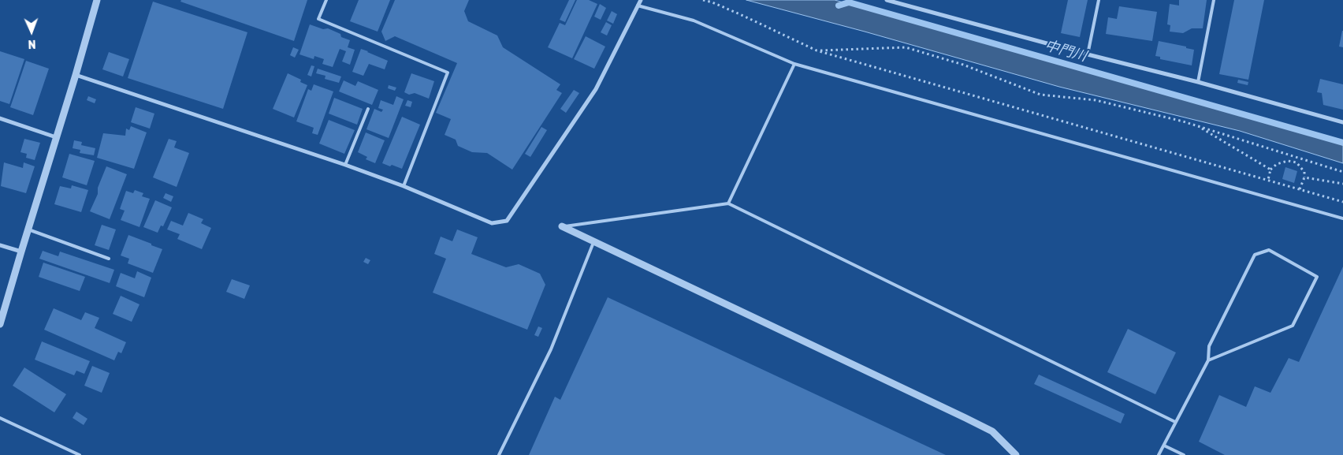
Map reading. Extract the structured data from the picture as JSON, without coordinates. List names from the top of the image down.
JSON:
{
  "water": ["中門川"],
  "north": "bottom"
}
